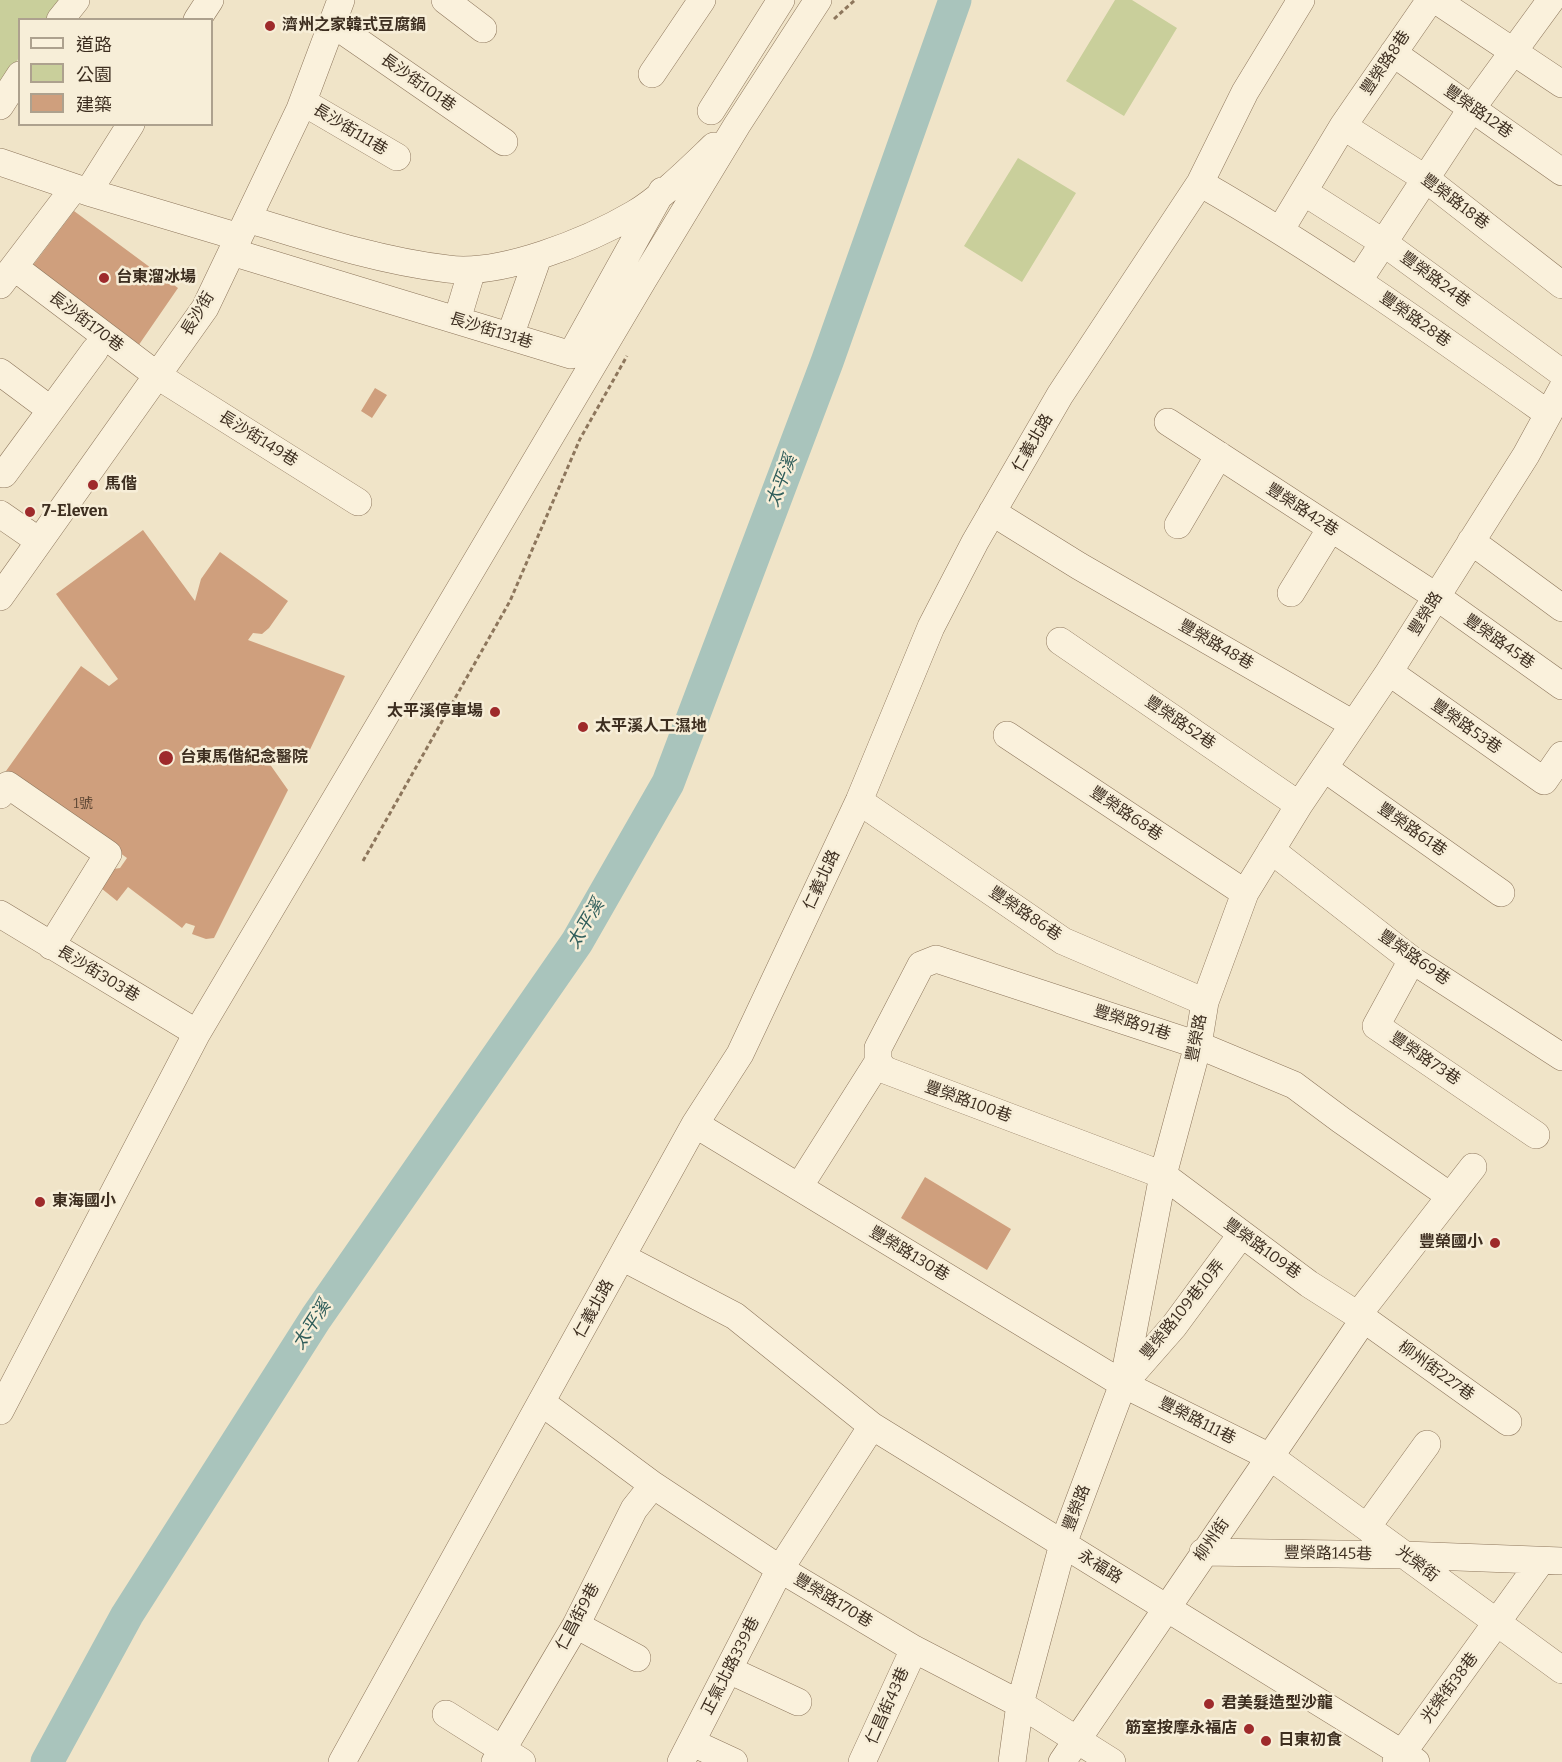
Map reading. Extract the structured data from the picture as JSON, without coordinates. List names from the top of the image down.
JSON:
{
  "streets": {
    "street": [
      "豐榮路8巷",
      "長沙街101巷",
      "豐榮路12巷",
      "長沙街111巷",
      "豐榮路18巷",
      "豐榮路24巷",
      "長沙街",
      "豐榮路28巷",
      "長沙街170巷",
      "長沙街131巷",
      "長沙街149巷",
      "仁義北路",
      "豐榮路42巷",
      "豐榮路",
      "豐榮路45巷",
      "豐榮路48巷",
      "豐榮路52巷",
      "豐榮路53巷",
      "豐榮路68巷",
      "豐榮路61巷",
      "豐榮路86巷",
      "豐榮路69巷",
      "長沙街303巷",
      "豐榮路91巷",
      "豐榮路73巷",
      "豐榮路100巷",
      "豐榮路109巷",
      "豐榮路130巷",
      "豐榮路109巷10弄",
      "柳州街227巷",
      "豐榮路111巷",
      "柳州街",
      "豐榮路145巷",
      "光榮街",
      "永福路",
      "豐榮路170巷",
      "仁昌街9巷",
      "正氣北路339巷",
      "光榮街38巷",
      "仁昌街43巷"
    ]
  },
  "crossings": [
    ["豐榮路8巷", "豐榮路12巷"],
    ["豐榮路8巷", "豐榮路18巷"],
    ["豐榮路8巷", "豐榮路24巷"],
    ["豐榮路8巷", "豐榮路28巷"],
    ["長沙街101巷", "長沙街"],
    ["長沙街111巷", "長沙街"],
    ["長沙街", "長沙街170巷"],
    ["長沙街", "長沙街131巷"],
    ["長沙街", "長沙街149巷"],
    ["豐榮路28巷", "仁義北路"],
    ["豐榮路28巷", "豐榮路"],
    ["長沙街170巷", "長沙街149巷"],
    ["仁義北路", "豐榮路48巷"],
    ["仁義北路", "豐榮路86巷"],
    ["仁義北路", "豐榮路130巷"],
    ["仁義北路", "永福路"],
    ["仁義北路", "豐榮路170巷"],
    ["豐榮路42巷", "豐榮路"],
    ["豐榮路42巷", "豐榮路45巷"],
    ["豐榮路", "豐榮路45巷"],
    ["豐榮路", "豐榮路48巷"],
    ["豐榮路", "豐榮路52巷"],
    ["豐榮路", "豐榮路53巷"],
    ["豐榮路", "豐榮路68巷"],
    ["豐榮路", "豐榮路61巷"],
    ["豐榮路", "豐榮路86巷"],
    ["豐榮路", "豐榮路69巷"],
    ["豐榮路", "豐榮路91巷"],
    ["豐榮路", "豐榮路100巷"],
    ["豐榮路", "豐榮路109巷"],
    ["豐榮路", "豐榮路130巷"],
    ["豐榮路", "豐榮路109巷10弄"],
    ["豐榮路", "豐榮路111巷"],
    ["豐榮路", "永福路"],
    ["豐榮路", "豐榮路170巷"],
    ["豐榮路69巷", "豐榮路73巷"],
    ["豐榮路91巷", "豐榮路100巷"],
    ["豐榮路91巷", "柳州街"],
    ["豐榮路100巷", "豐榮路109巷"],
    ["豐榮路109巷", "豐榮路109巷10弄"],
    ["豐榮路109巷", "柳州街227巷"],
    ["豐榮路109巷", "柳州街"],
    ["豐榮路130巷", "豐榮路109巷10弄"],
    ["豐榮路130巷", "豐榮路111巷"],
    ["豐榮路109巷10弄", "豐榮路111巷"],
    ["柳州街227巷", "柳州街"],
    ["豐榮路111巷", "柳州街"],
    ["豐榮路111巷", "光榮街"],
    ["柳州街", "豐榮路145巷"],
    ["柳州街", "光榮街"],
    ["柳州街", "永福路"],
    ["柳州街", "豐榮路170巷"],
    ["豐榮路145巷", "光榮街"],
    ["豐榮路145巷", "光榮街38巷"],
    ["光榮街", "光榮街38巷"],
    ["永福路", "正氣北路339巷"],
    ["永福路", "光榮街38巷"],
    ["豐榮路170巷", "仁昌街9巷"],
    ["豐榮路170巷", "正氣北路339巷"],
    ["豐榮路170巷", "仁昌街43巷"]
  ],
  "water": ["太平溪"],
  "places": [
    "濟州之家韓式豆腐鍋",
    "台東溜冰場",
    "馬偕",
    "7-Eleven",
    "太平溪停車場",
    "太平溪人工濕地",
    "台東馬偕紀念醫院",
    "東海國小",
    "豐榮國小",
    "君美髮造型沙龍",
    "筋室按摩永福店",
    "日東初食"
  ],
  "house_numbers": ["1號"],
  "legend": ["道路", "公園", "建築"]
}
